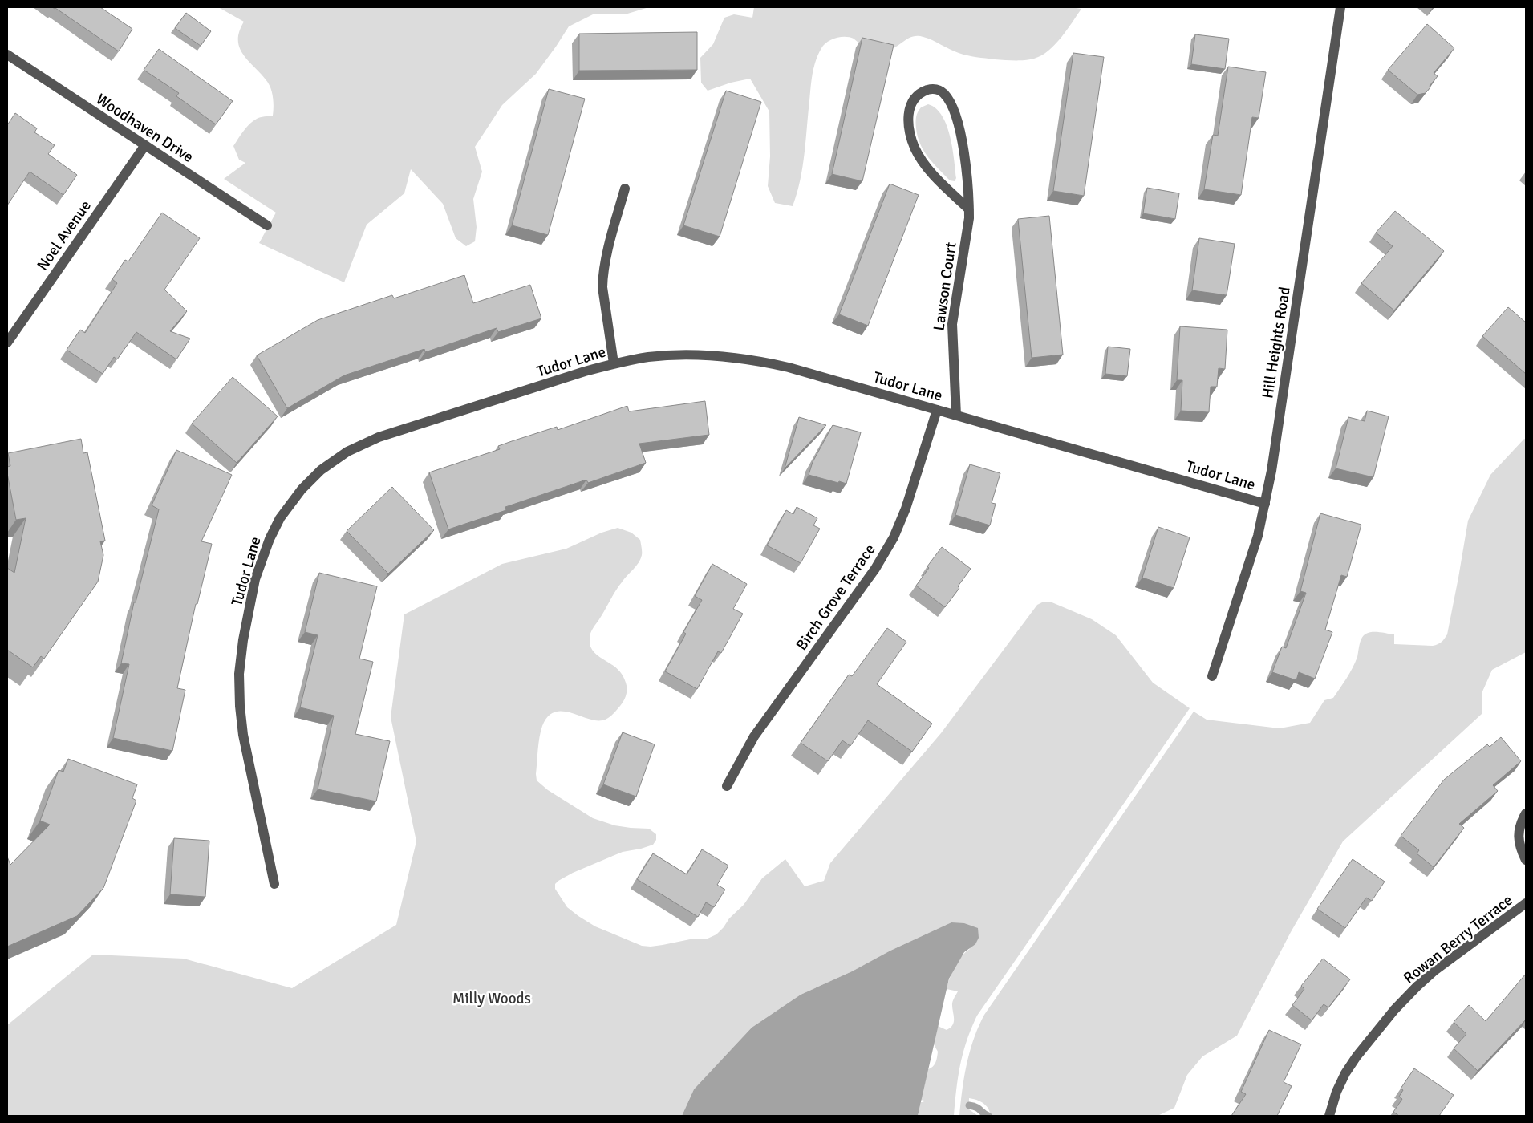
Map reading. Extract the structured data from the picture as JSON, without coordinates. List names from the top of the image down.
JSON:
{
  "streets": {
    "street": [
      "Woodhaven Drive",
      "Noel Avenue",
      "Lawson Court",
      "Hill Heights Road",
      "Tudor Lane",
      "Birch Grove Terrace",
      "Rowan Berry Terrace"
    ]
  },
  "crossings": [
    ["Woodhaven Drive", "Noel Avenue"],
    ["Lawson Court", "Tudor Lane"],
    ["Hill Heights Road", "Tudor Lane"],
    ["Tudor Lane", "Birch Grove Terrace"]
  ],
  "parks": ["Milly Woods"]
}
